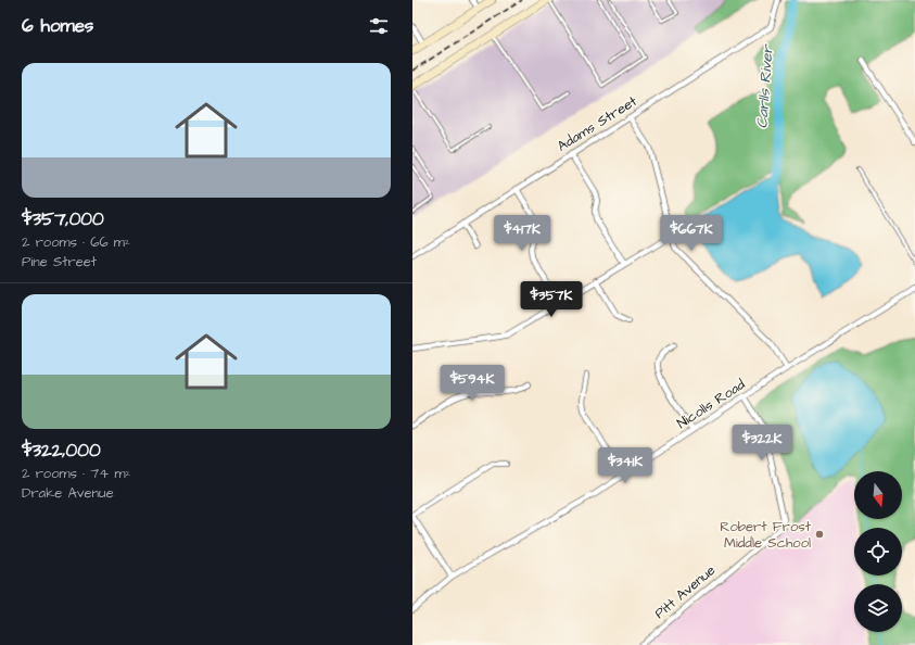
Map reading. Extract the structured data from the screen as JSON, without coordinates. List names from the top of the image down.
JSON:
{
  "streets": {
    "street": ["Adams Street", "Nicolls Road", "Pitt Avenue"]
  },
  "crossings": [
    ["Nicolls Road", "Pitt Avenue"]
  ],
  "water": ["Carlls River"],
  "places": ["Robert Frost Middle School"],
  "north": "bottom",
  "page": {
    "heading": "6 homes",
    "list": [
      {
        "name": "$357,000",
        "note": "2 rooms · 66 m² · Pine Street"
      },
      {
        "name": "$322,000",
        "note": "2 rooms · 74 m² · Drake Avenue"
      }
    ],
    "price": [
      "$417K",
      "$667K",
      "$357K",
      "$594K",
      "$322K",
      "$341K"
    ]
  }
}
